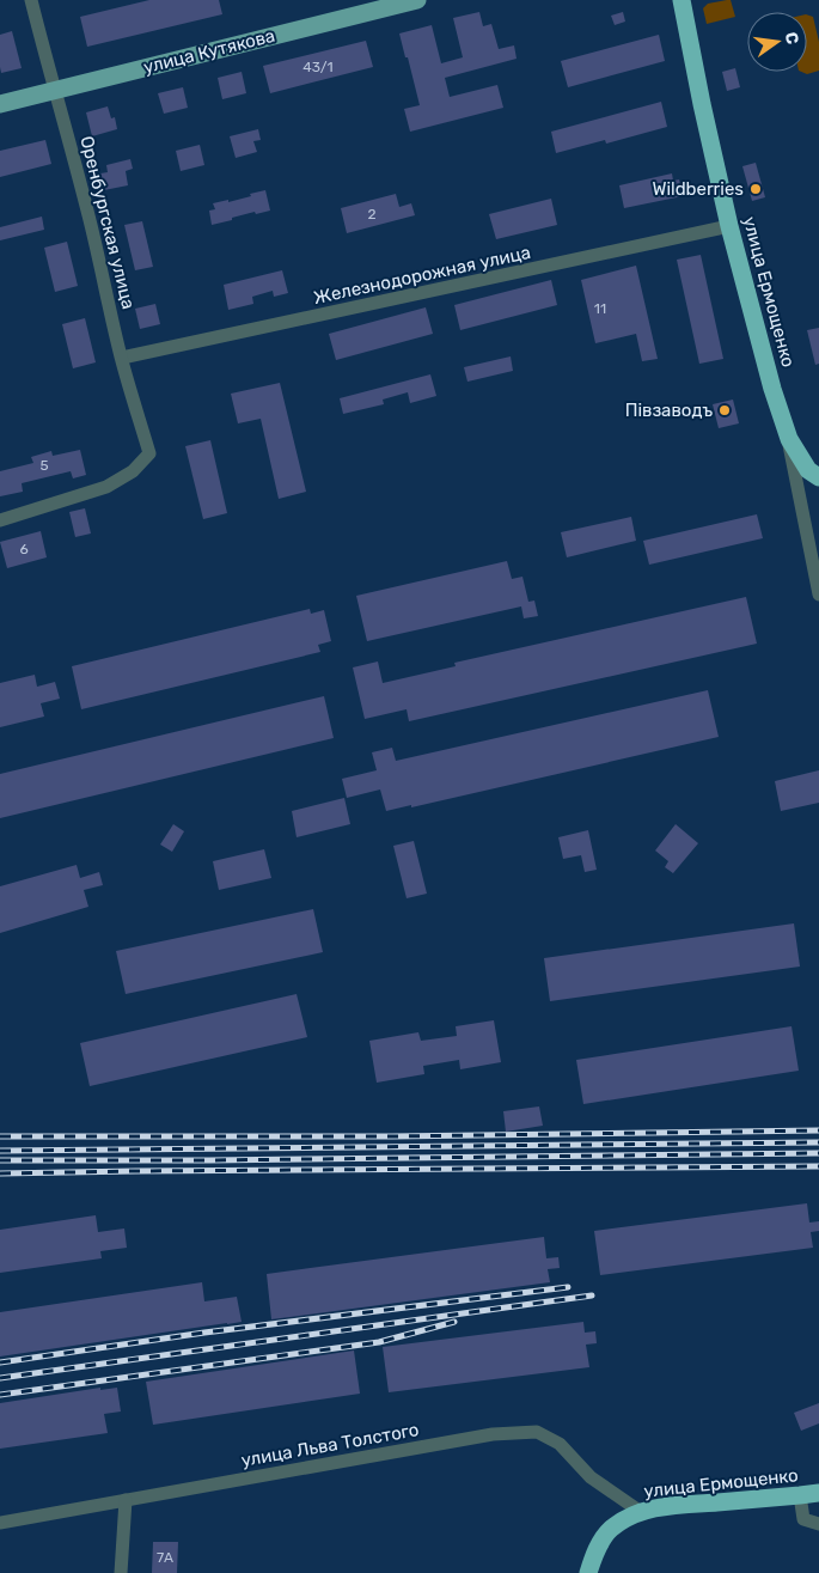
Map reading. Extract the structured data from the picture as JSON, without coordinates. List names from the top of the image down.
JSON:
{
  "streets": {
    "highway": ["улица Ермощенко"],
    "main road": ["улица Кутякова"],
    "street": ["Оренбургская улица", "Железнодорожная улица", "улица Льва Толстого"]
  },
  "crossings": [
    ["улица Кутякова", "Оренбургская улица"],
    ["Оренбургская улица", "Железнодорожная улица"],
    ["Железнодорожная улица", "улица Ермощенко"],
    ["улица Ермощенко", "улица Льва Толстого"]
  ],
  "places": ["Wildberries", "Пiвзаводъ"],
  "house_numbers": [
    "43/1",
    "2",
    "11",
    "5",
    "6",
    "7А"
  ],
  "north": "right"
}
